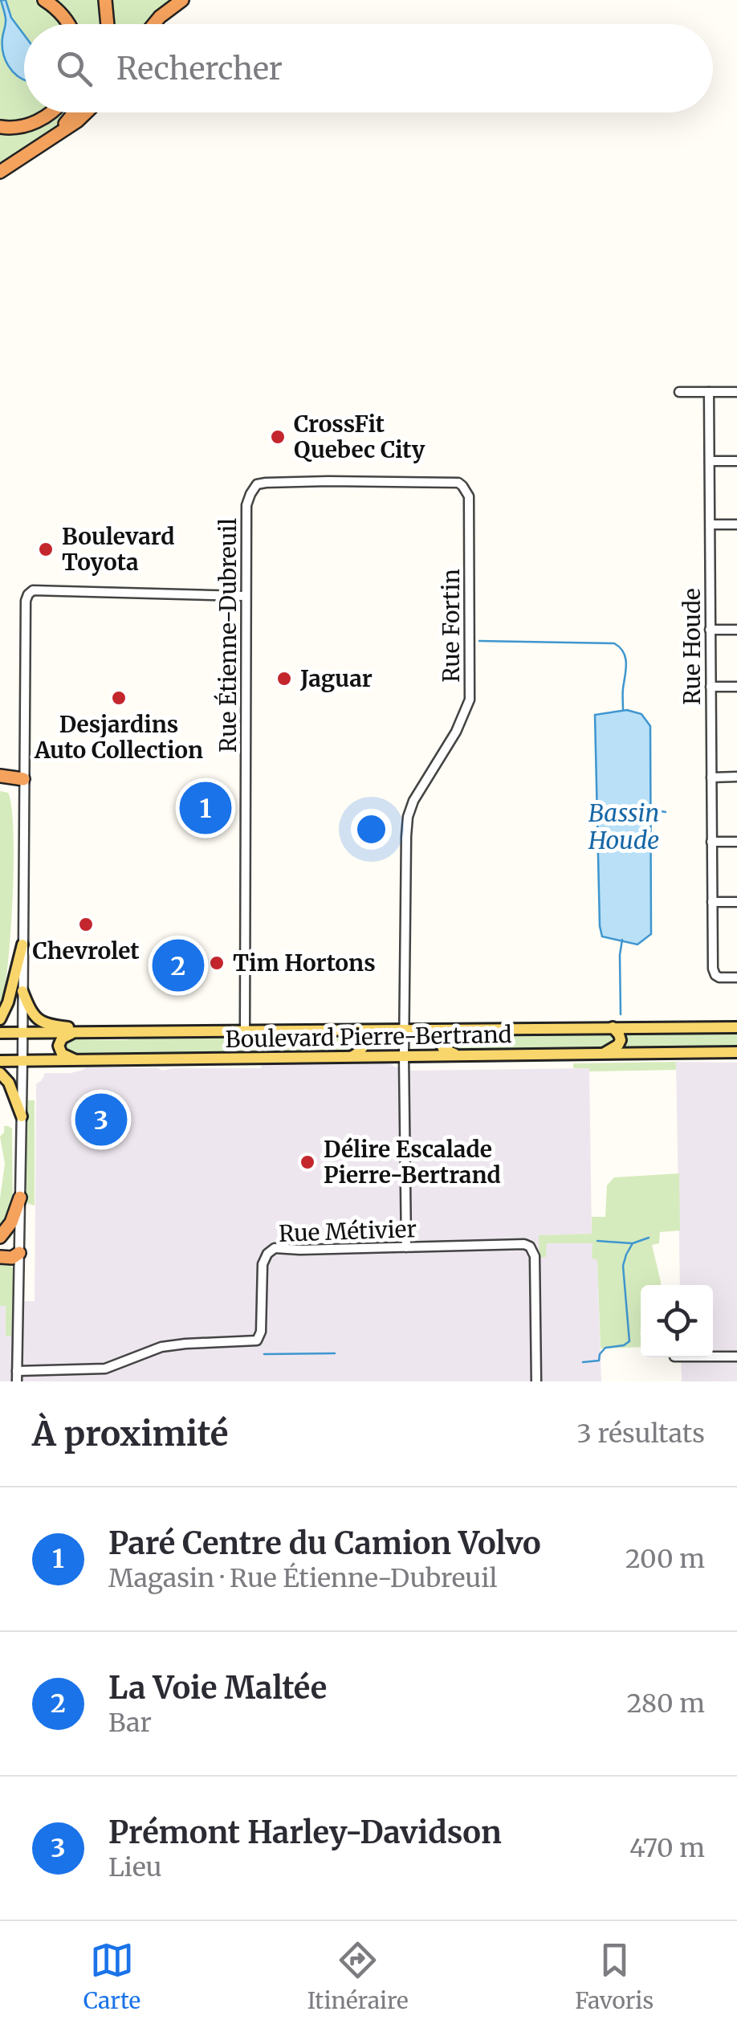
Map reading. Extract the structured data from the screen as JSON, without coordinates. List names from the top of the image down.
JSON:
{
  "streets": {
    "main road": ["Boulevard Pierre-Bertrand"],
    "street": [
      "Rue Fortin",
      "Rue Étienne-Dubreuil",
      "Rue Houde",
      "Rue Métivier"
    ]
  },
  "crossings": [
    ["Rue Fortin", "Rue Étienne-Dubreuil"],
    ["Rue Fortin", "Boulevard Pierre-Bertrand"],
    ["Rue Fortin", "Rue Métivier"],
    ["Rue Étienne-Dubreuil", "Boulevard Pierre-Bertrand"]
  ],
  "water": ["Bassin Houde"],
  "places": [
    "CrossFit Quebec City",
    "Boulevard Toyota",
    "Jaguar",
    "Desjardins Auto Collection",
    "Chevrolet",
    "Tim Hortons",
    "Délire Escalade Pierre-Bertrand"
  ],
  "page": {
    "search": "Rechercher",
    "pins": ["1", "2", "3"],
    "heading": ["À proximité", "3 résultats"],
    "list": [
      {
        "mark": "1",
        "name": "Paré Centre du Camion Volvo",
        "note": "Magasin · Rue Étienne-Dubreuil",
        "value": "200 m"
      },
      {
        "mark": "2",
        "name": "La Voie Maltée",
        "note": "Bar",
        "value": "280 m"
      },
      {
        "mark": "3",
        "name": "Prémont Harley-Davidson",
        "note": "Lieu",
        "value": "470 m"
      }
    ],
    "nav": ["Carte", "Itinéraire", "Favoris"]
  }
}
